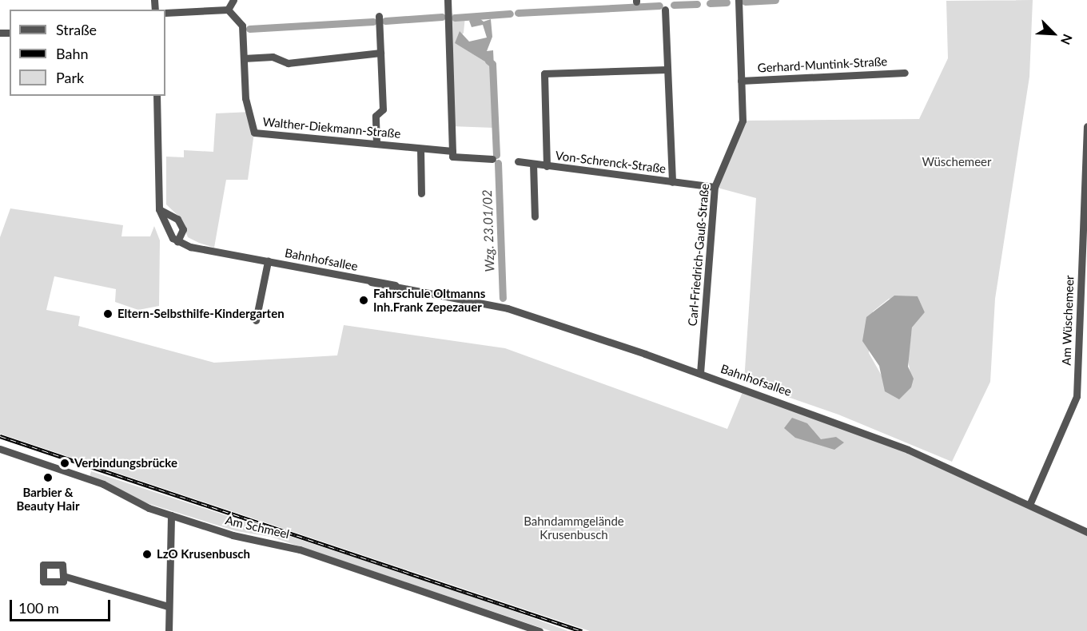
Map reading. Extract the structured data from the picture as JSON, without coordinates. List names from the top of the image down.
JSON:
{
  "streets": {
    "street": [
      "Gerhard-Muntink-Straße",
      "Walther-Diekmann-Straße",
      "Von-Schrenck-Straße",
      "Carl-Friedrich-Gauß-Straße",
      "Bahnhofsallee",
      "Am Wüschemeer",
      "Am Schmeel"
    ]
  },
  "crossings": [
    ["Gerhard-Muntink-Straße", "Carl-Friedrich-Gauß-Straße"],
    ["Von-Schrenck-Straße", "Carl-Friedrich-Gauß-Straße"],
    ["Carl-Friedrich-Gauß-Straße", "Bahnhofsallee"],
    ["Bahnhofsallee", "Am Wüschemeer"]
  ],
  "water": ["Wzg. 23.01/02"],
  "parks": ["Wüschemeer", "Bahndammgelände Krusenbusch"],
  "places": [
    "Fahrschule Oltmanns Inh.Frank Zepezauer",
    "Eltern-Selbsthilfe-Kindergarten",
    "Verbindungsbrücke",
    "Barbier & Beauty Hair",
    "LzO Krusenbusch"
  ],
  "legend": ["Straße", "Bahn", "Park"],
  "scale_bar": "100 m",
  "north": "bottom right"
}
